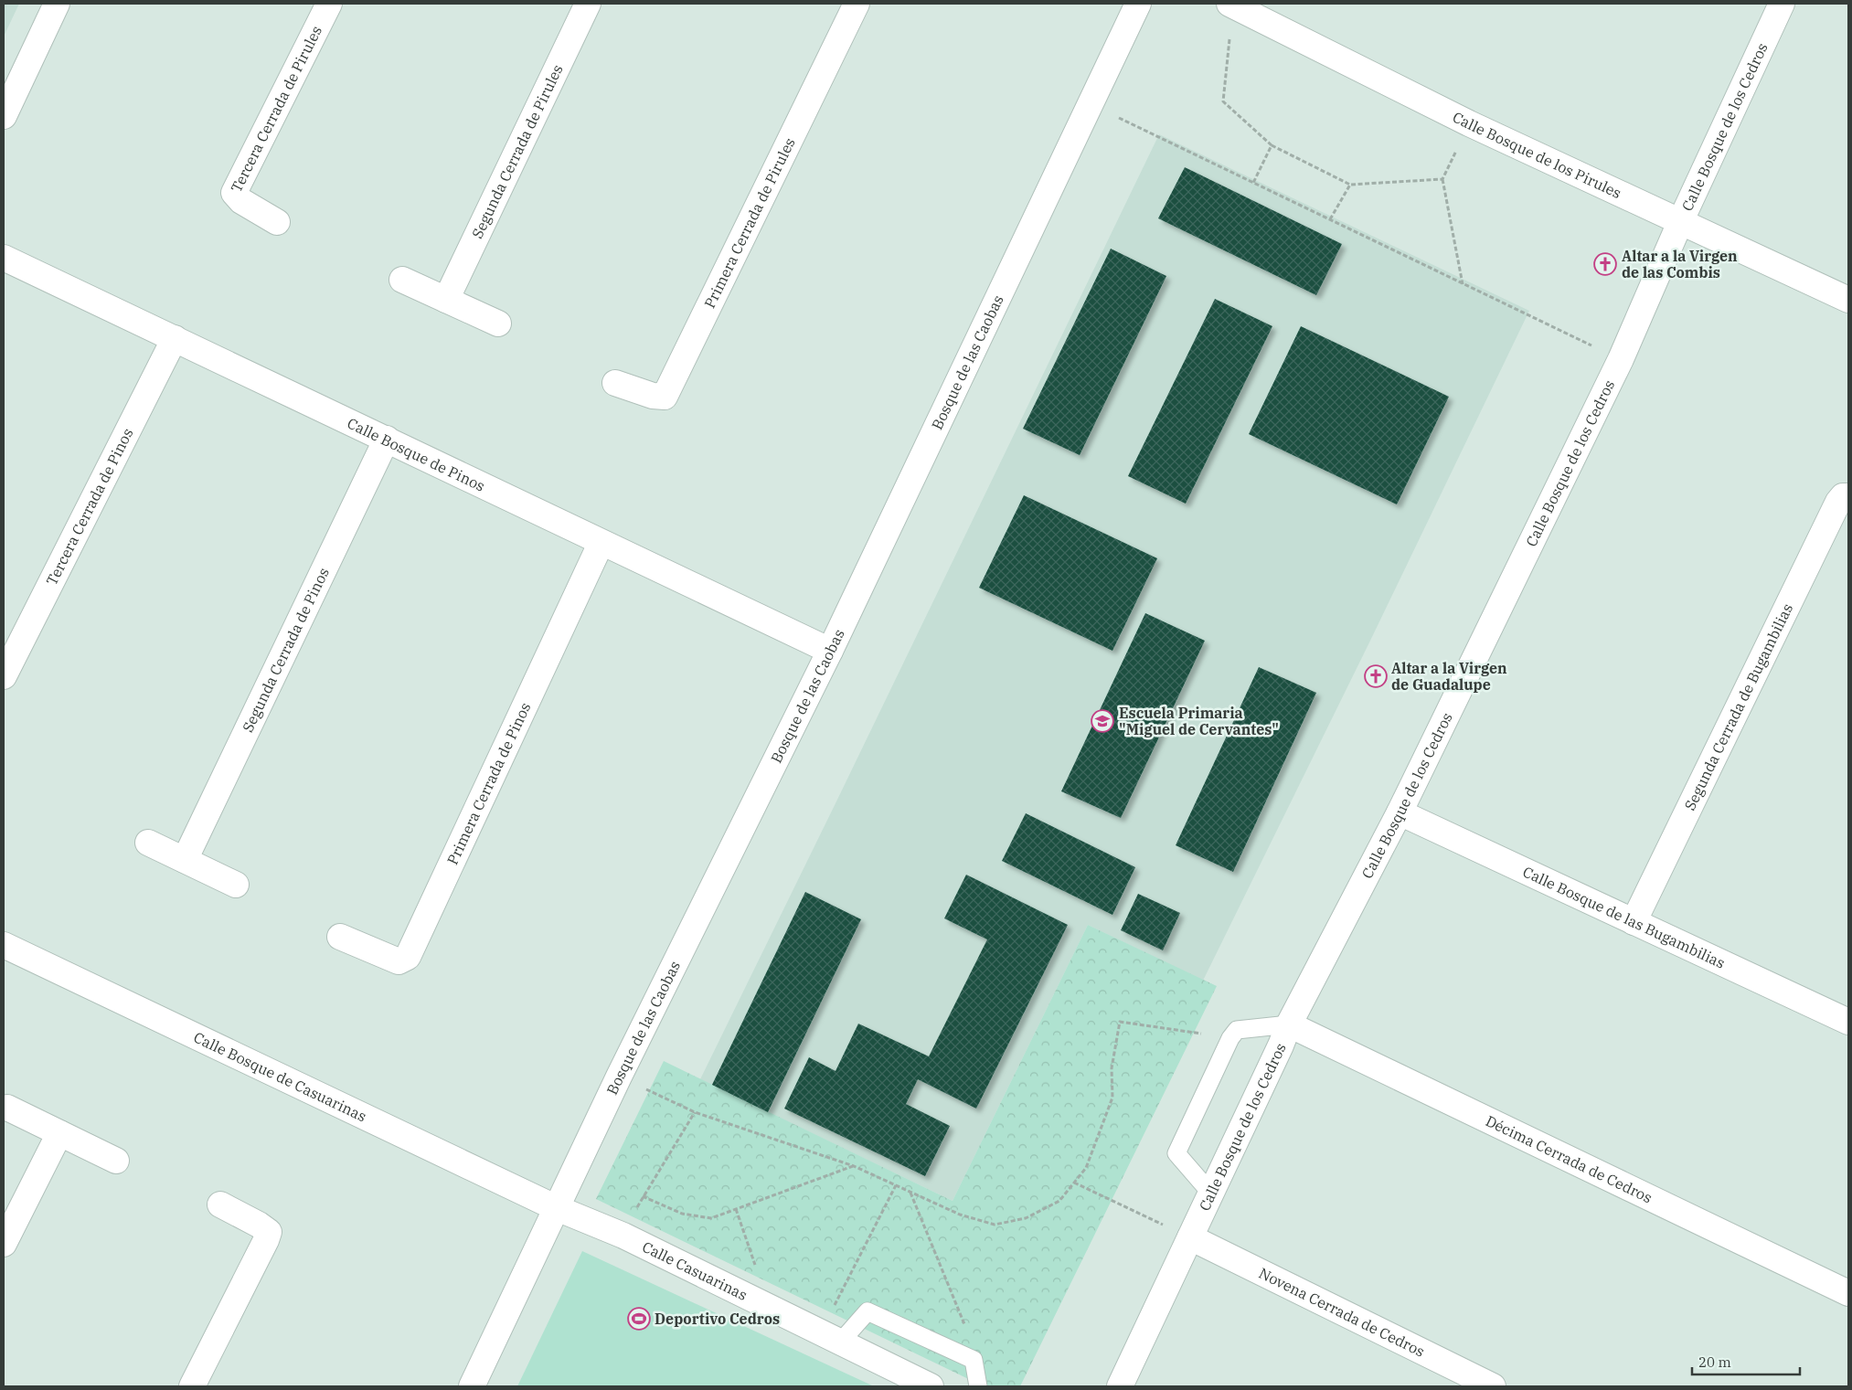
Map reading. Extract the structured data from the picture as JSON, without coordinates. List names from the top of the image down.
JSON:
{
  "streets": {
    "street": [
      "Tercera Cerrada de Pirules",
      "Calle Bosque de los Cedros",
      "Segunda Cerrada de Pirules",
      "Calle Bosque de los Pirules",
      "Primera Cerrada de Pirules",
      "Bosque de las Caobas",
      "Calle Bosque de Pinos",
      "Tercera Cerrada de Pinos",
      "Segunda Cerrada de Pinos",
      "Segunda Cerrada de Bugambilias",
      "Primera Cerrada de Pinos",
      "Calle Bosque de las Bugambilias",
      "Calle Bosque de Casuarinas",
      "Décima Cerrada de Cedros",
      "Calle Casuarinas",
      "Novena Cerrada de Cedros"
    ]
  },
  "crossings": [
    ["Calle Bosque de los Cedros", "Calle Bosque de los Pirules"],
    ["Calle Bosque de los Cedros", "Calle Bosque de las Bugambilias"],
    ["Calle Bosque de los Cedros", "Décima Cerrada de Cedros"],
    ["Calle Bosque de los Cedros", "Novena Cerrada de Cedros"],
    ["Bosque de las Caobas", "Calle Bosque de Pinos"],
    ["Bosque de las Caobas", "Calle Bosque de Casuarinas"],
    ["Bosque de las Caobas", "Calle Casuarinas"],
    ["Calle Bosque de Pinos", "Tercera Cerrada de Pinos"],
    ["Calle Bosque de Pinos", "Segunda Cerrada de Pinos"],
    ["Calle Bosque de Pinos", "Primera Cerrada de Pinos"],
    ["Segunda Cerrada de Bugambilias", "Calle Bosque de las Bugambilias"],
    ["Calle Bosque de Casuarinas", "Calle Casuarinas"]
  ],
  "places": {
    "church": ["Altar a la Virgen de las Combis", "Altar a la Virgen de Guadalupe"],
    "school or university": ["Escuela Primaria \"Miguel de Cervantes\""],
    "sports": ["Deportivo Cedros"]
  },
  "scale_bar": "20 m"
}
